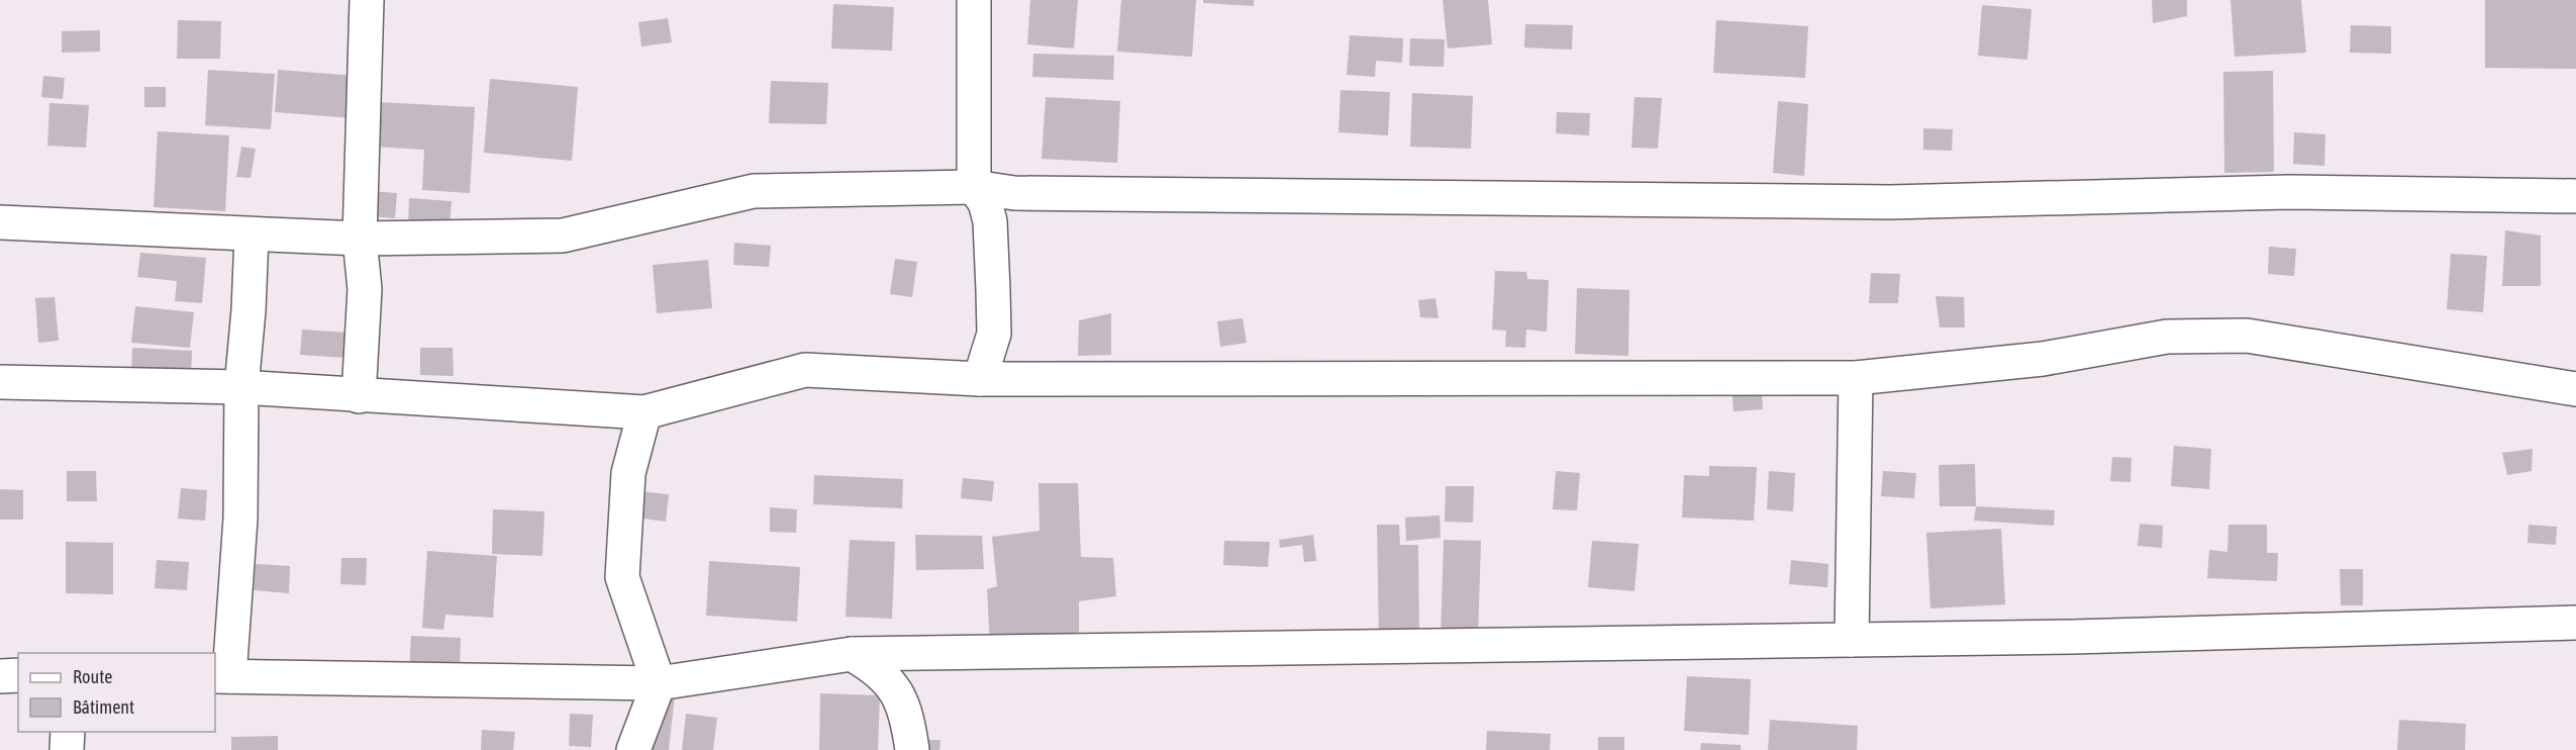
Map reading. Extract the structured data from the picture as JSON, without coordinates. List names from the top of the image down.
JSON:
{
  "legend": ["Route", "Bâtiment"]
}
